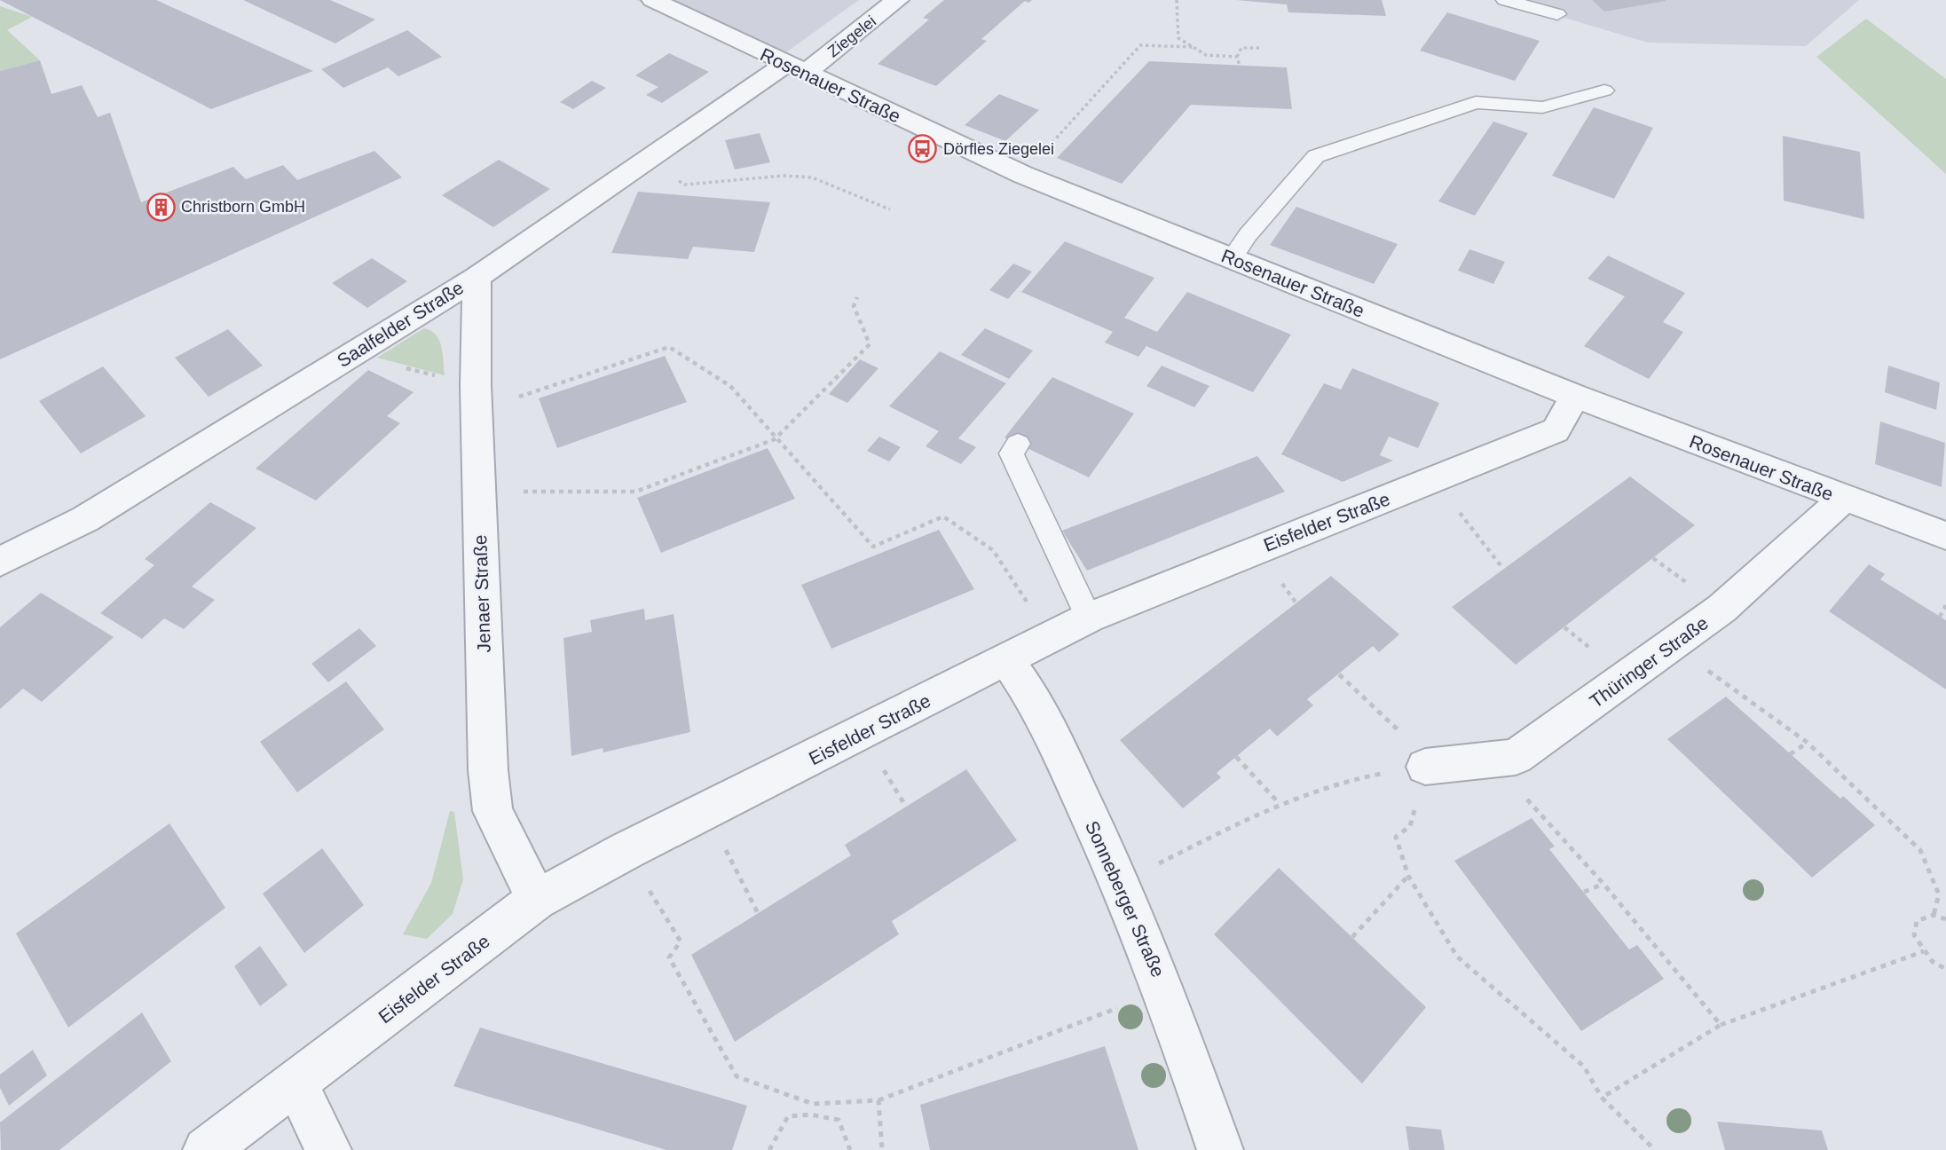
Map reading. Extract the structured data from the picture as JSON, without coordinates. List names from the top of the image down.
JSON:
{
  "streets": {
    "street": [
      "Ziegelei",
      "Rosenauer Straße",
      "Saalfelder Straße",
      "Eisfelder Straße",
      "Jenaer Straße",
      "Thüringer Straße",
      "Sonneberger Straße"
    ]
  },
  "crossings": [
    ["Ziegelei", "Rosenauer Straße"],
    ["Ziegelei", "Saalfelder Straße"],
    ["Rosenauer Straße", "Saalfelder Straße"],
    ["Rosenauer Straße", "Eisfelder Straße"],
    ["Rosenauer Straße", "Thüringer Straße"],
    ["Saalfelder Straße", "Jenaer Straße"],
    ["Eisfelder Straße", "Jenaer Straße"],
    ["Eisfelder Straße", "Sonneberger Straße"]
  ],
  "places": {
    "bus stop": ["Dörfles Ziegelei"],
    "building": ["Christborn GmbH"]
  }
}
